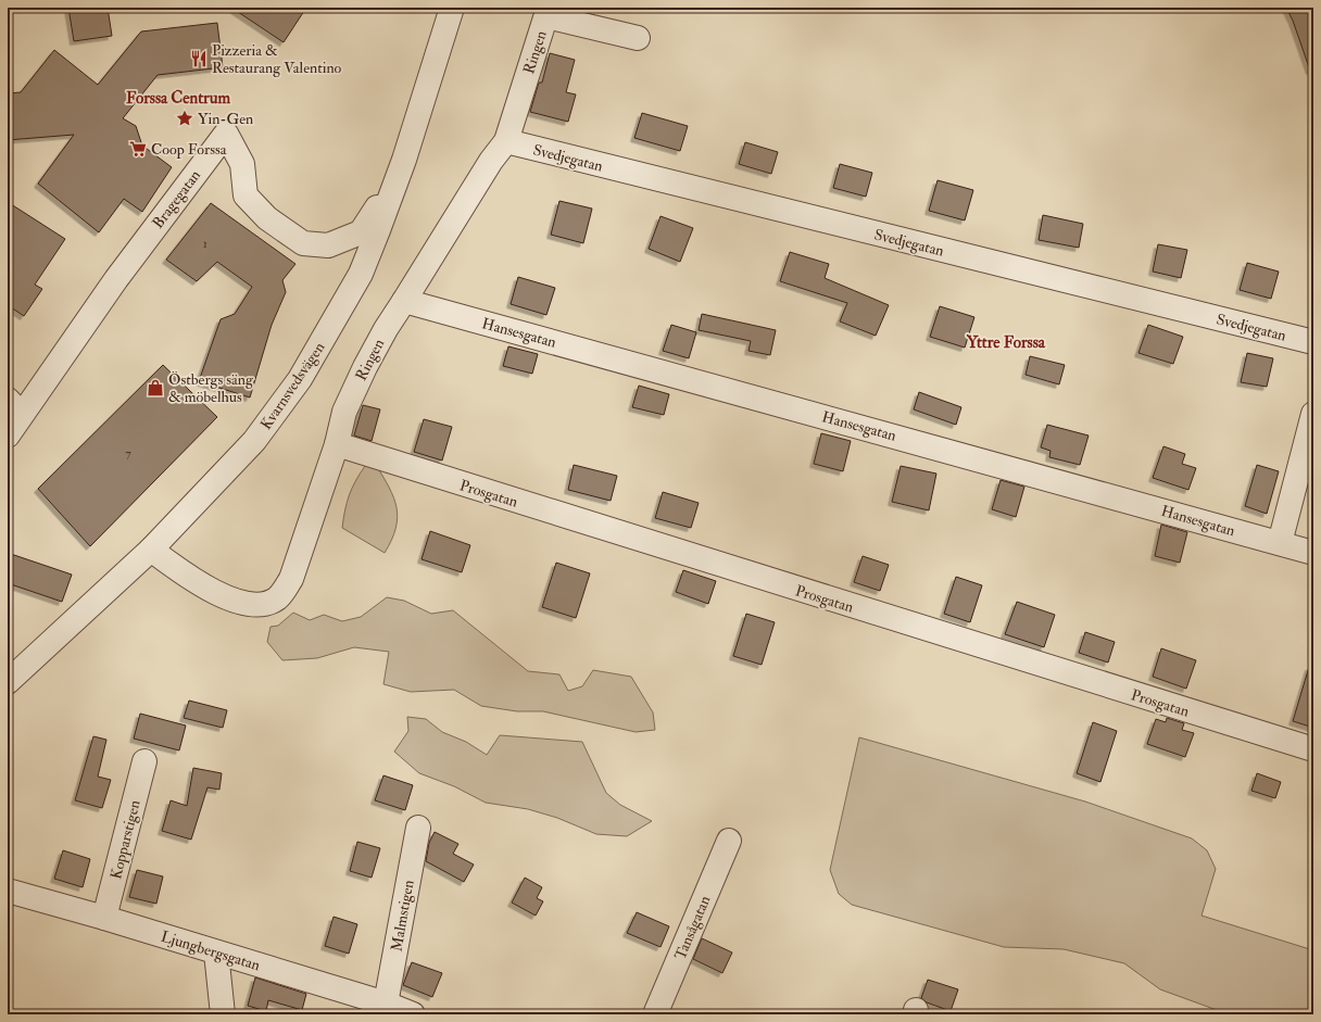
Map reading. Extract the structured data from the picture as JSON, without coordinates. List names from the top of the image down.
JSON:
{
  "streets": {
    "street": [
      "Ringen",
      "Svedjegatan",
      "Bragegatan",
      "Hansesgatan",
      "Kvarnsvedsvägen",
      "Prosgatan",
      "Kopparstigen",
      "Malmstigen",
      "Tansågatan",
      "Ljungbergsgatan"
    ]
  },
  "crossings": [
    ["Ringen", "Svedjegatan"],
    ["Ringen", "Hansesgatan"],
    ["Ringen", "Kvarnsvedsvägen"],
    ["Ringen", "Prosgatan"],
    ["Bragegatan", "Kvarnsvedsvägen"],
    ["Kopparstigen", "Ljungbergsgatan"],
    ["Malmstigen", "Ljungbergsgatan"]
  ],
  "districts": ["Forssa Centrum", "Yttre Forssa"],
  "places": {
    "restaurant": ["Pizzeria & Restaurang Valentino"],
    "place": ["Yin-Gen"],
    "supermarket": ["Coop Forssa"],
    "shop": ["Östbergs säng & möbelhus"]
  },
  "house_numbers": ["1", "7"]
}
